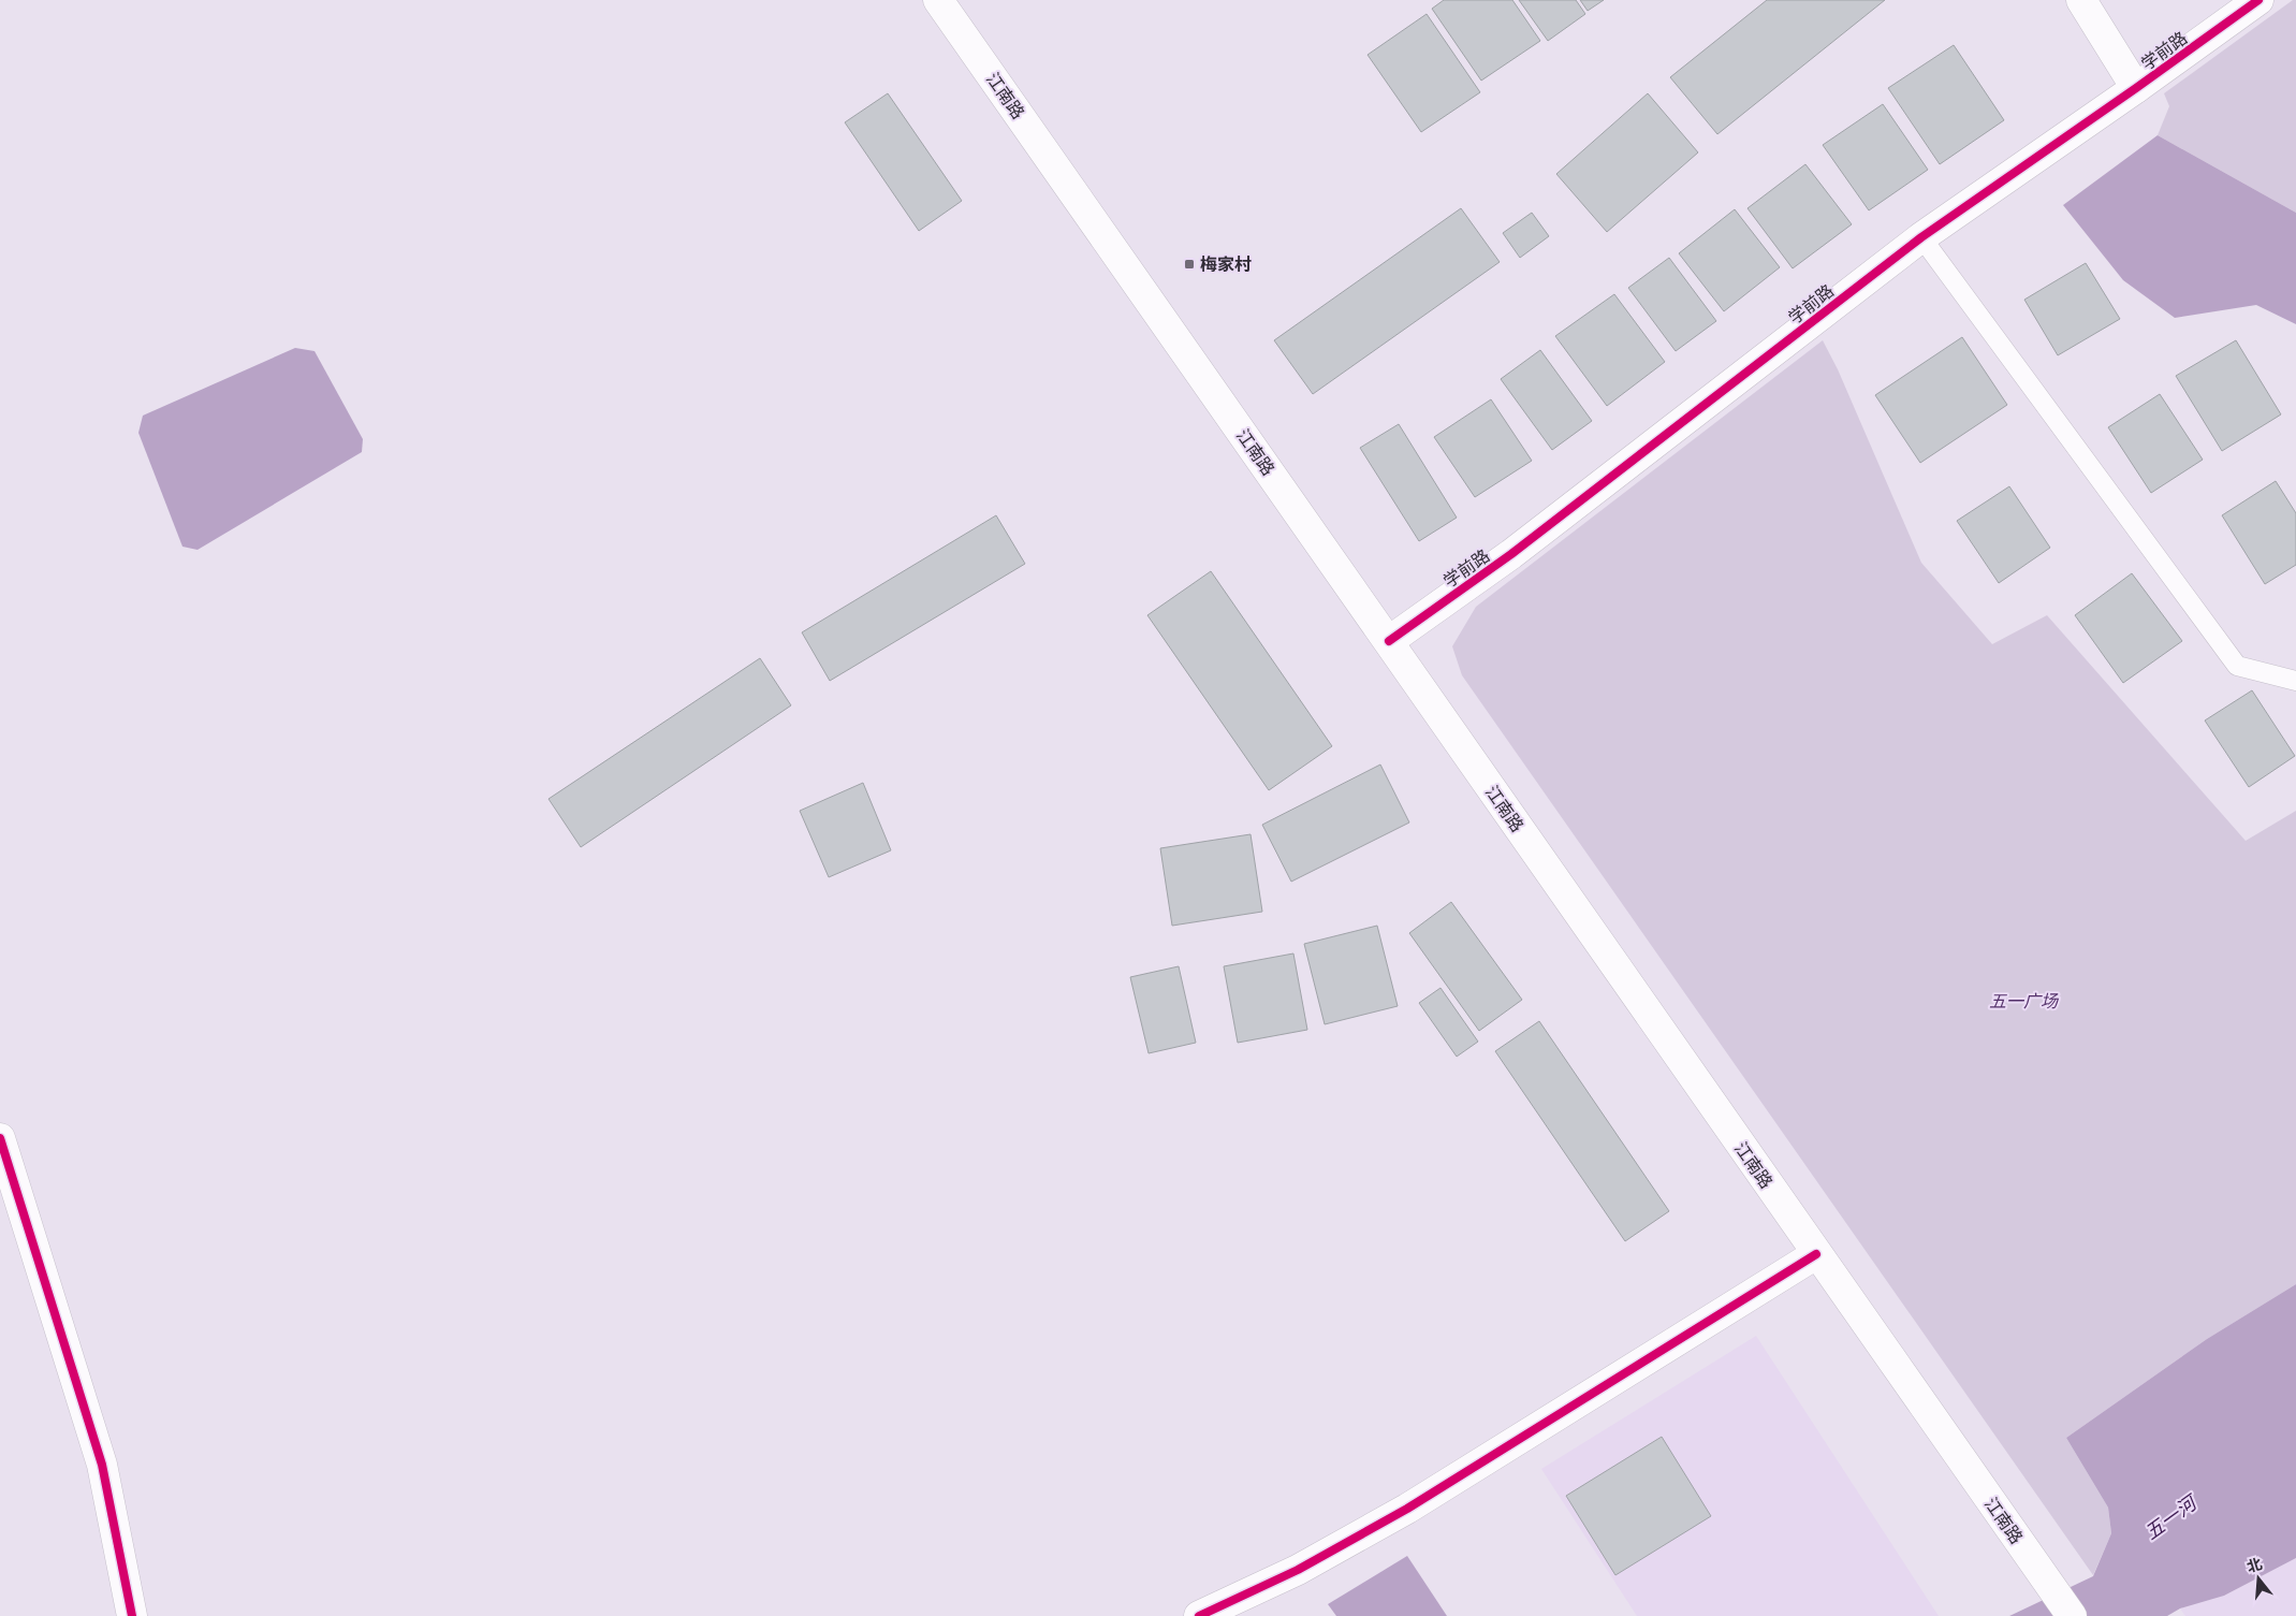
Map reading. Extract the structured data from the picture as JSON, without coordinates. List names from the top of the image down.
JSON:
{
  "streets": {
    "street": ["学前路", "江南路"]
  },
  "crossings": [
    ["学前路", "江南路"]
  ],
  "water": ["五一河"],
  "parks": ["五一广场"],
  "places": {
    "transit": ["梅家村"]
  },
  "north": "top"
}
